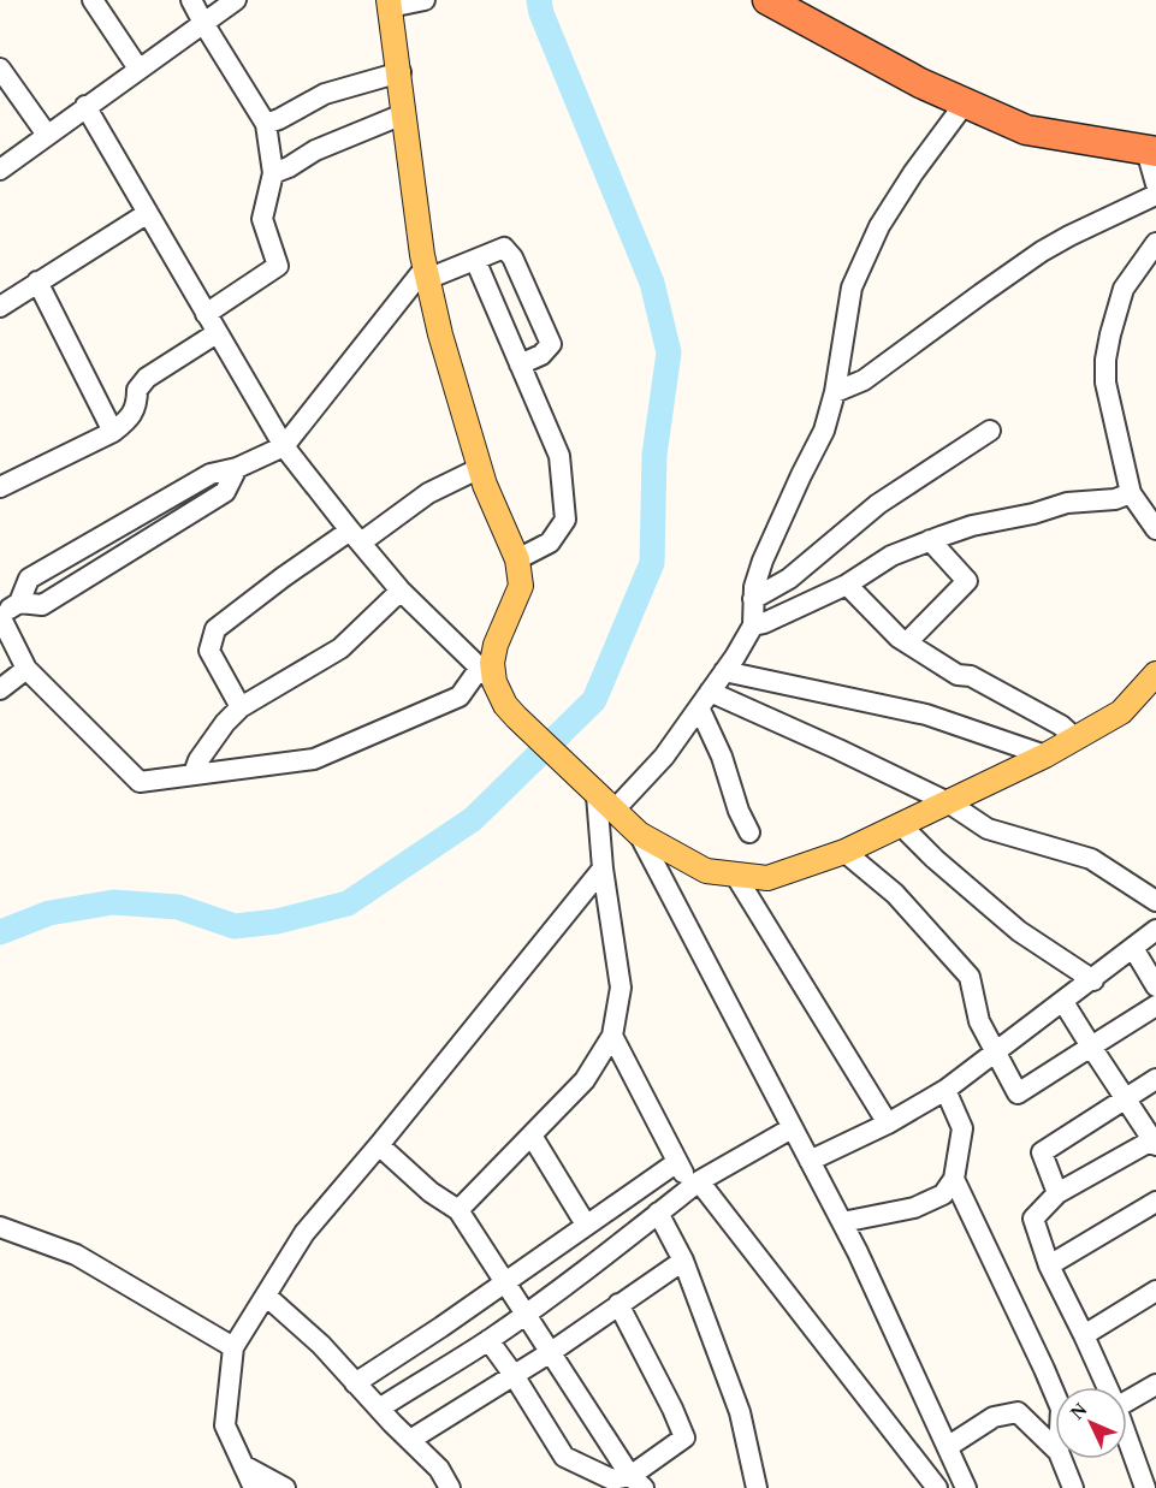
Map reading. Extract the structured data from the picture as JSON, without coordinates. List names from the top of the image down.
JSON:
{
  "north": "top left"
}
